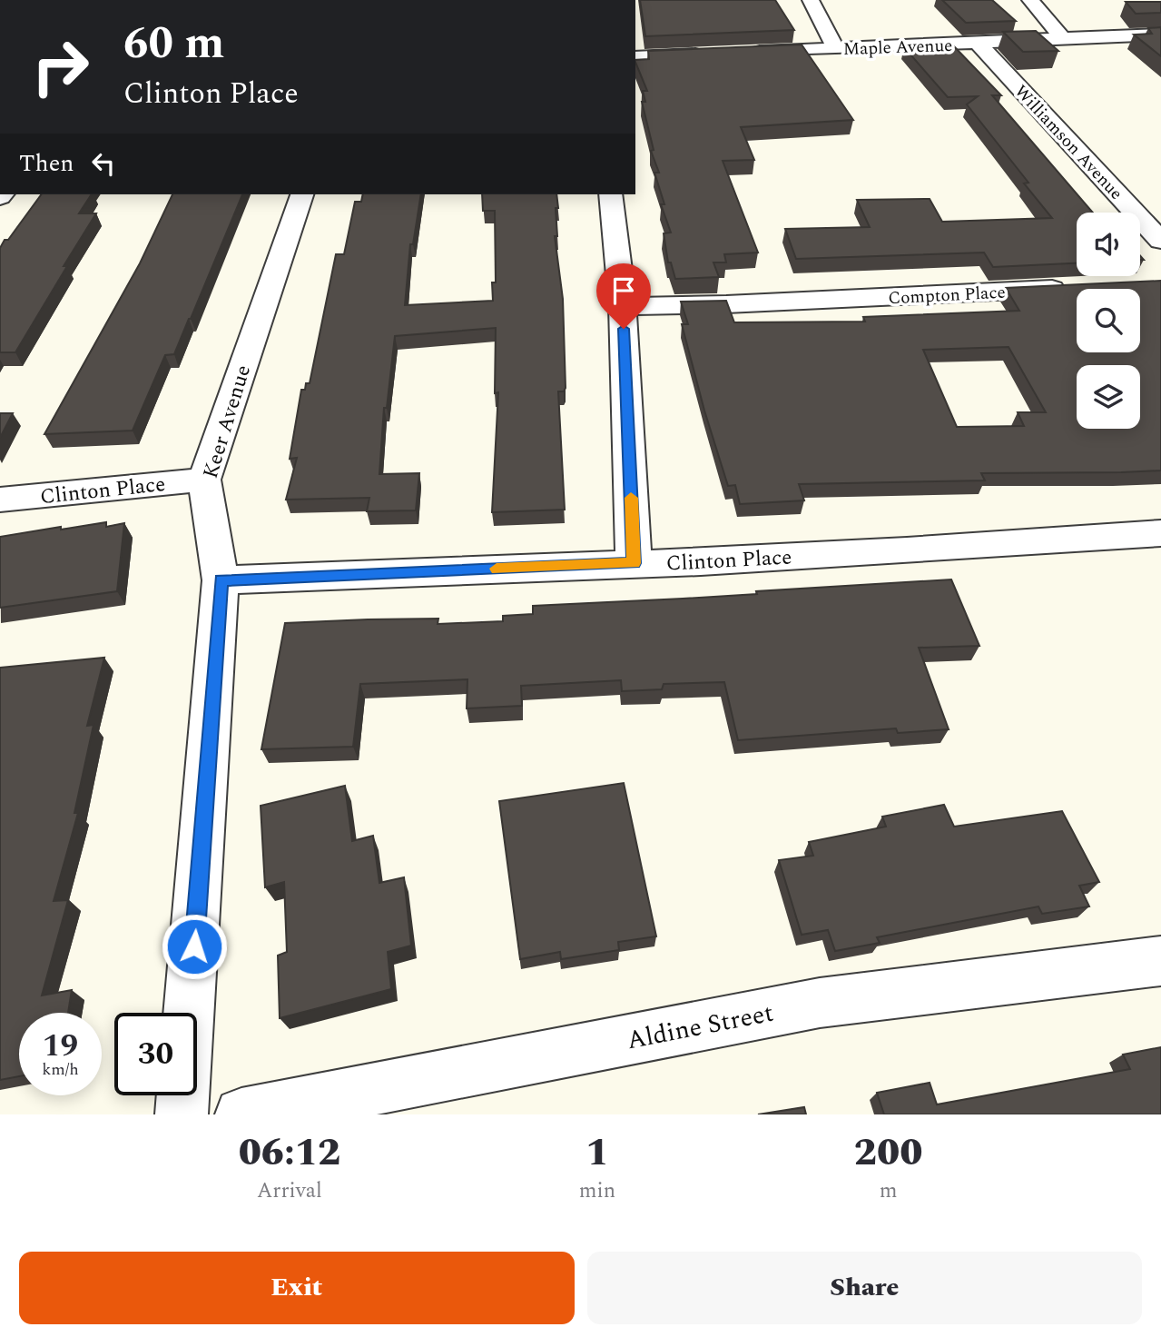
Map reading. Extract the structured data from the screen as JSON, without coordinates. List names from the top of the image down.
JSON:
{
  "streets": {
    "street": [
      "Maple Avenue",
      "Williamson Avenue",
      "Compton Place",
      "Keer Avenue",
      "Clinton Place",
      "Aldine Street"
    ]
  },
  "crossings": [
    ["Maple Avenue", "Williamson Avenue"],
    ["Keer Avenue", "Clinton Place"]
  ],
  "page": {
    "turn": ["60 m", "Clinton Place"],
    "then": "Then",
    "speed": "19 km/h",
    "limit": "30",
    "eta": [
      "06:12",
      "Arrival",
      "1",
      "min",
      "200",
      "m"
    ],
    "buttons": ["Exit", "Share"]
  }
}
